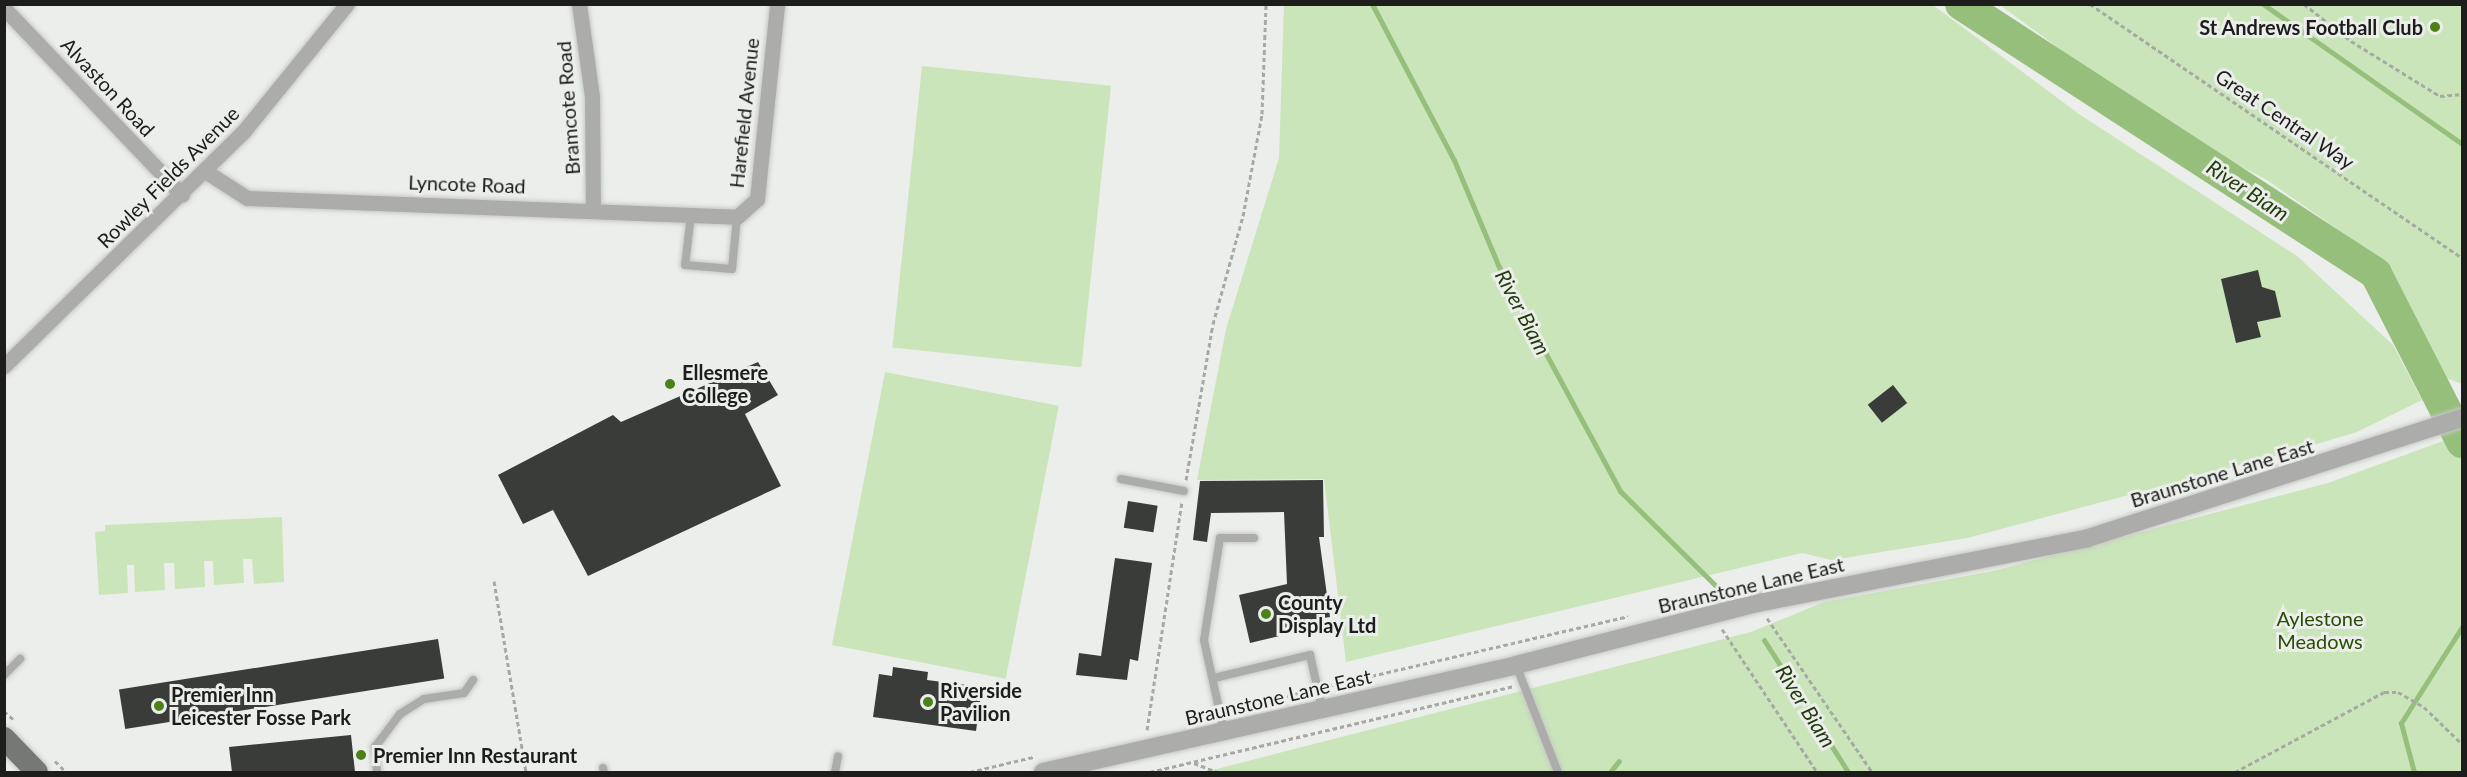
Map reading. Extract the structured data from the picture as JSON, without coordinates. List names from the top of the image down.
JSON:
{
  "streets": {
    "street": [
      "Alvaston Road",
      "Bramcote Road",
      "Harefield Avenue",
      "Rowley Fields Avenue",
      "Lyncote Road",
      "Braunstone Lane East"
    ],
    "path": ["Great Central Way"]
  },
  "crossings": [
    ["Alvaston Road", "Rowley Fields Avenue"],
    ["Bramcote Road", "Lyncote Road"],
    ["Harefield Avenue", "Lyncote Road"],
    ["Rowley Fields Avenue", "Lyncote Road"]
  ],
  "water": ["River Biam"],
  "parks": ["Aylestone Meadows"],
  "places": [
    "St Andrews Football Club",
    "Ellesmere College",
    "County Display Ltd",
    "Riverside Pavilion",
    "Premier Inn Leicester Fosse Park",
    "Premier Inn Restaurant"
  ]
}
